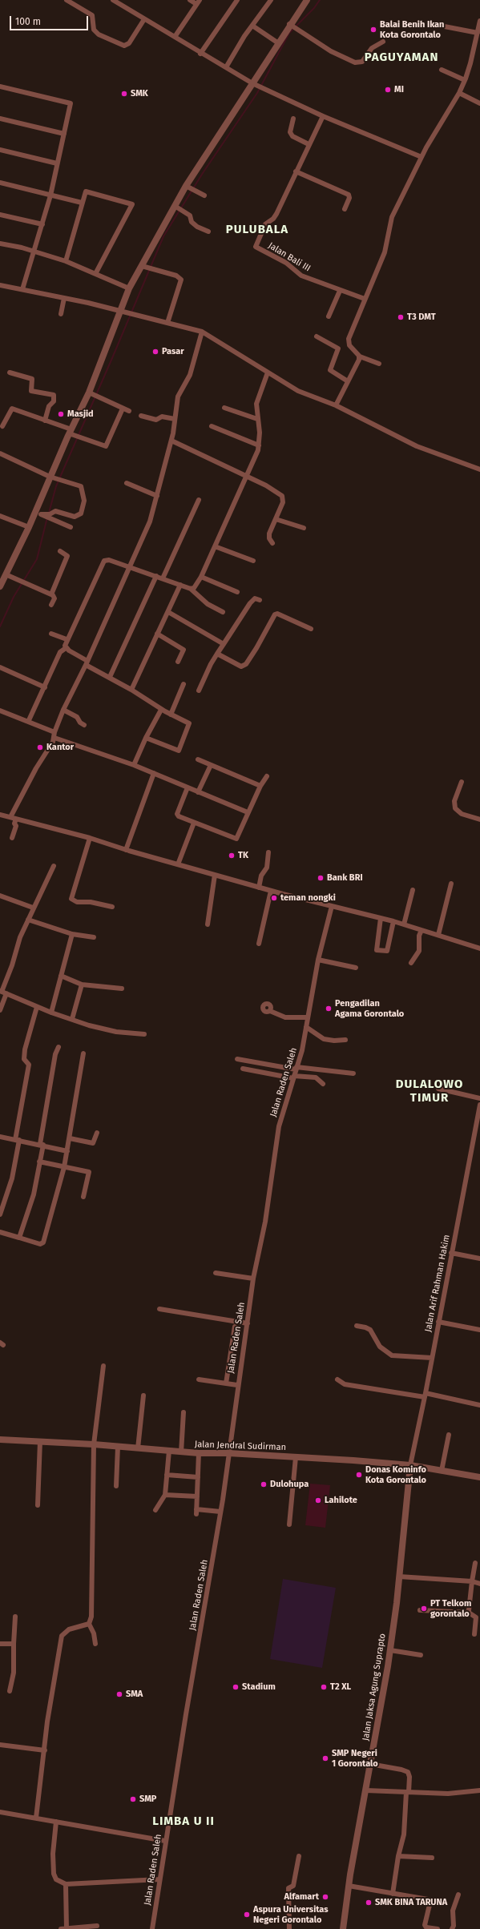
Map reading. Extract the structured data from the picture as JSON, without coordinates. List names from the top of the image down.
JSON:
{
  "streets": {
    "street": [
      "Jalan Bali III",
      "Jalan Raden Saleh",
      "Jalan Arif Rahman Hakim",
      "Jalan Jendral Sudirman",
      "Jalan Jaksa Agung Suprapto"
    ]
  },
  "crossings": [
    ["Jalan Raden Saleh", "Jalan Jendral Sudirman"],
    ["Jalan Arif Rahman Hakim", "Jalan Jendral Sudirman"],
    ["Jalan Arif Rahman Hakim", "Jalan Jaksa Agung Suprapto"],
    ["Jalan Jendral Sudirman", "Jalan Jaksa Agung Suprapto"]
  ],
  "districts": [
    "PAGUYAMAN",
    "PULUBALA",
    "DULALOWO TIMUR",
    "LIMBA U II"
  ],
  "places": [
    "Balai Benih Ikan Kota Gorontalo",
    "MI",
    "SMK",
    "T3 DMT",
    "Pasar",
    "Masjid",
    "Kantor",
    "TK",
    "Bank BRI",
    "teman nongki",
    "Pengadilan Agama Gorontalo",
    "Donas Kominfo Kota Gorontalo",
    "Dulohupa",
    "Lahilote",
    "PT Telkom gorontalo",
    "Stadium",
    "T2 XL",
    "SMA",
    "SMP Negeri 1 Gorontalo",
    "SMP",
    "Alfamart",
    "SMK BINA TARUNA",
    "Aspura Universitas Negeri Gorontalo"
  ],
  "scale_bar": "100 m"
}
